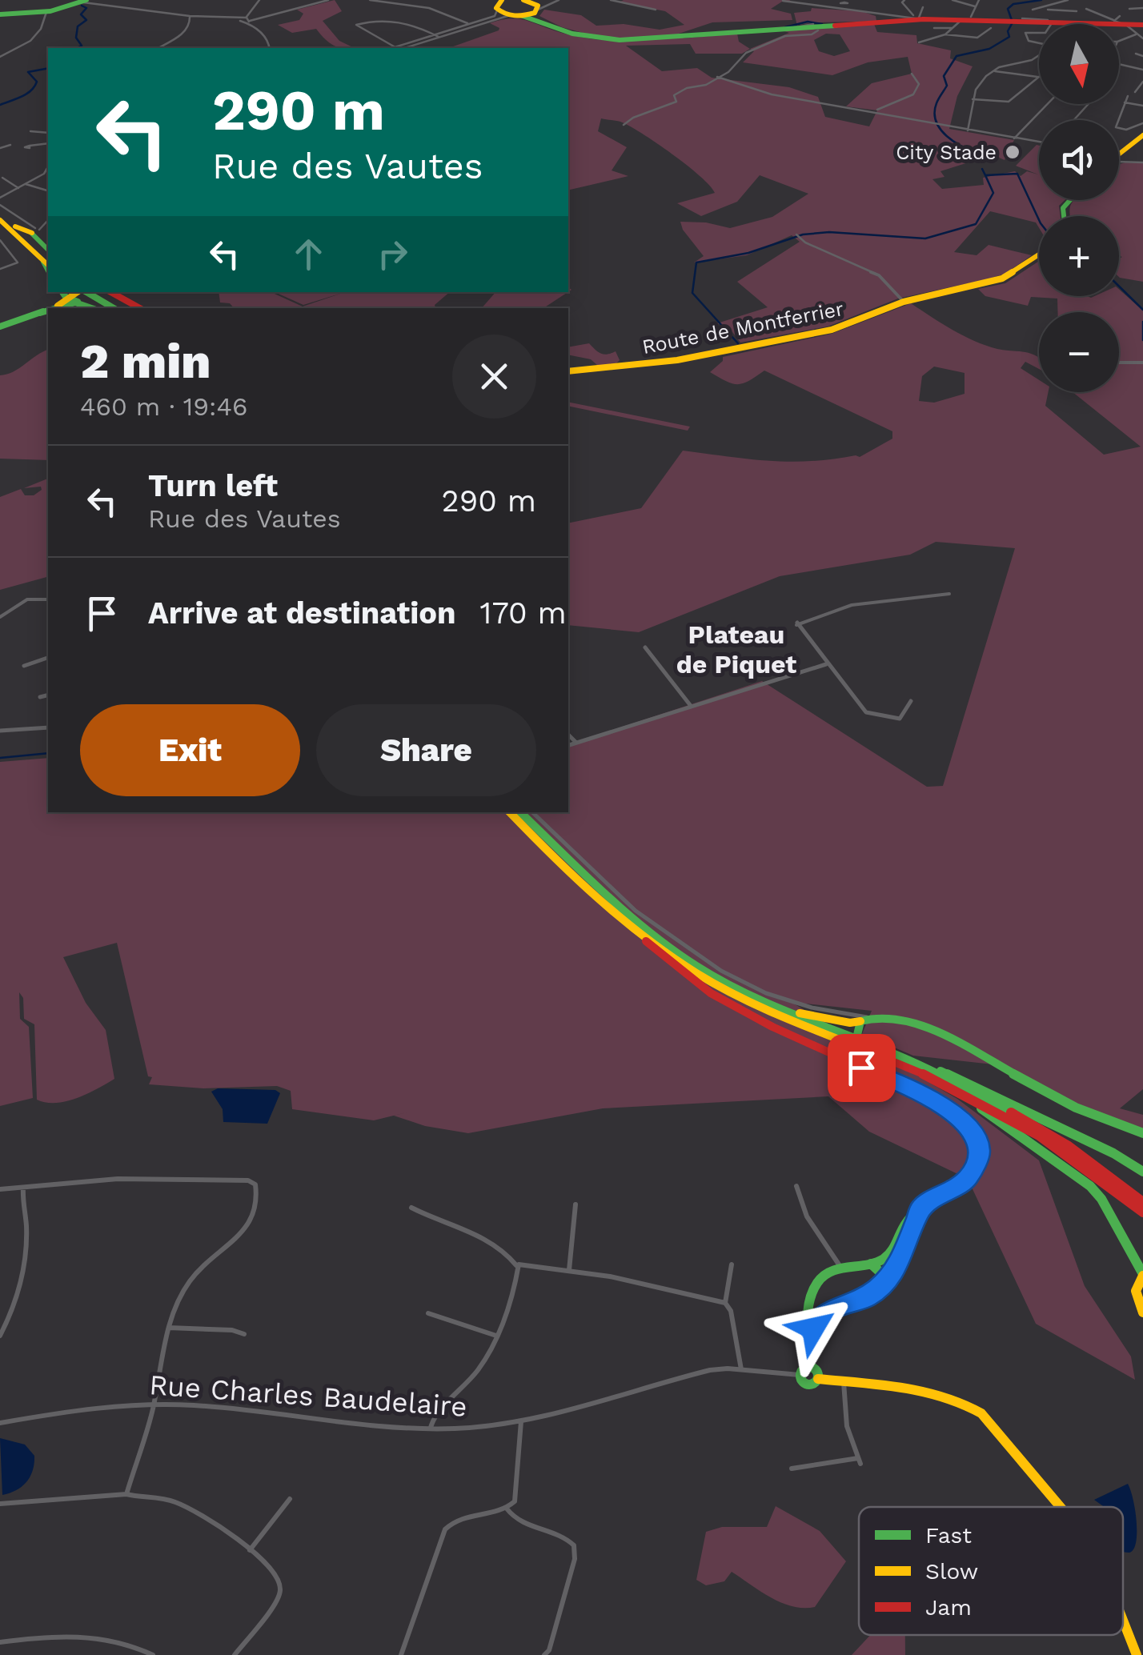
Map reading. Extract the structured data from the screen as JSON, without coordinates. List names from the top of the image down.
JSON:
{
  "streets": {
    "street": ["Route de Montferrier", "Rue Charles Baudelaire"]
  },
  "districts": ["Plateau de Piquet"],
  "places": ["City Stade"],
  "legend": ["Fast", "Slow", "Jam"],
  "north": "bottom",
  "page": {
    "map_buttons": ["+", "−"],
    "turn": ["290 m", "Rue des Vautes"],
    "heading": ["2 min", "460 m · 19:46"],
    "list": [
      {
        "name": "Turn left",
        "note": "Rue des Vautes",
        "value": "290 m"
      },
      {
        "name": "Arrive at destination",
        "value": "170 m"
      }
    ],
    "buttons": ["Exit", "Share"]
  }
}
